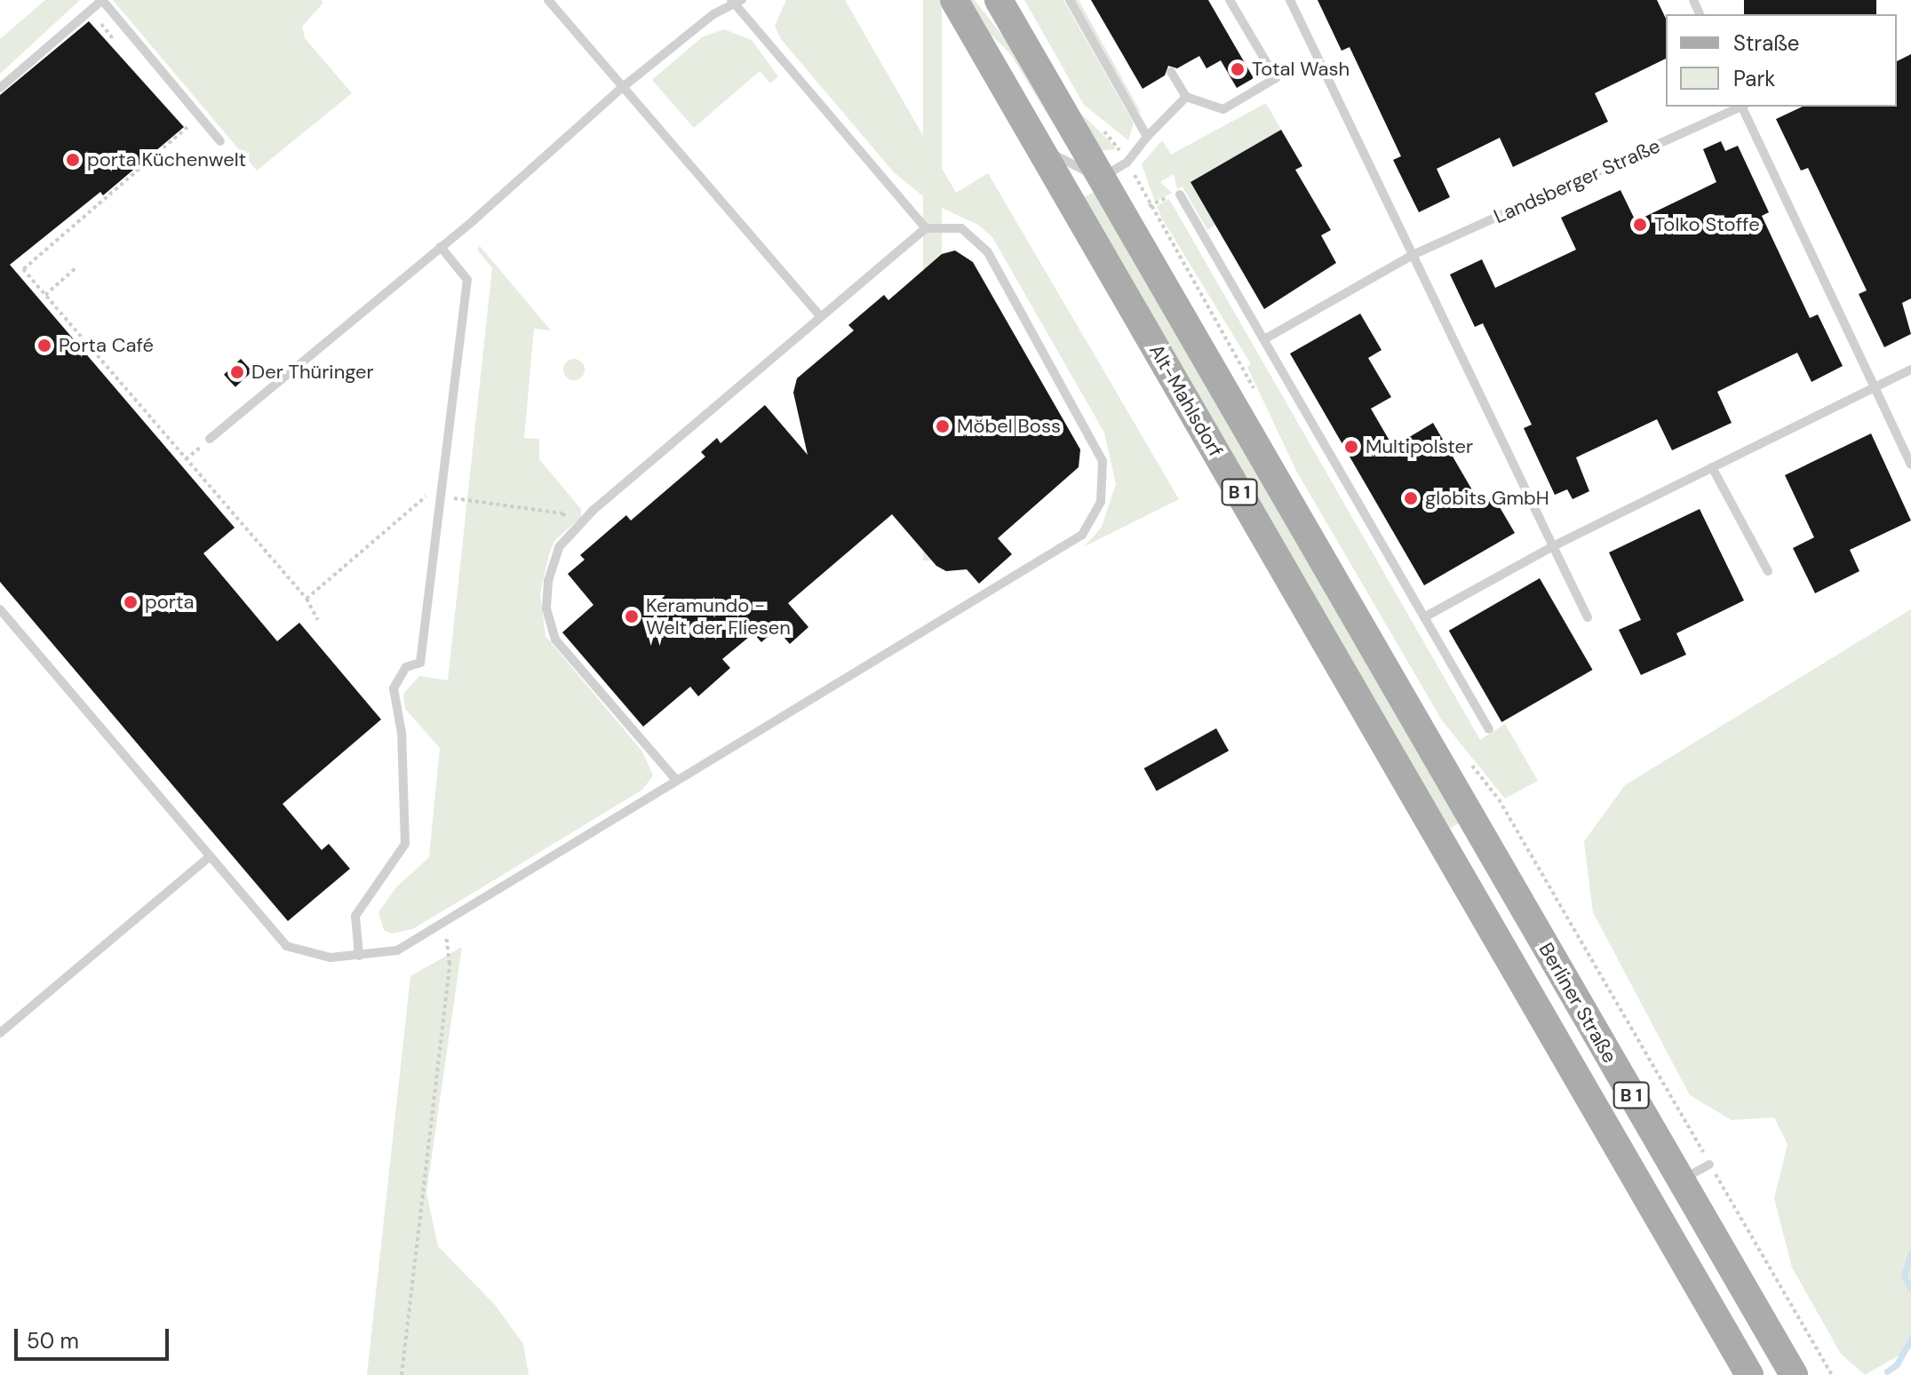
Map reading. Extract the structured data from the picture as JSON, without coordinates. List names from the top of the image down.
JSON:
{
  "streets": {
    "main road": ["Alt-Mahlsdorf", "B 1", "Berliner Straße"],
    "lane": ["Landsberger Straße"]
  },
  "crossings": [
    ["Alt-Mahlsdorf", "Berliner Straße"]
  ],
  "places": [
    "Total Wash",
    "porta Küchenwelt",
    "Tolko Stoffe",
    "Porta Café",
    "Der Thüringer",
    "Möbel Boss",
    "Multipolster",
    "globits GmbH",
    "porta",
    "Keramundo - Welt der Fliesen"
  ],
  "legend": ["Straße", "Park"],
  "scale_bar": "50 m"
}
